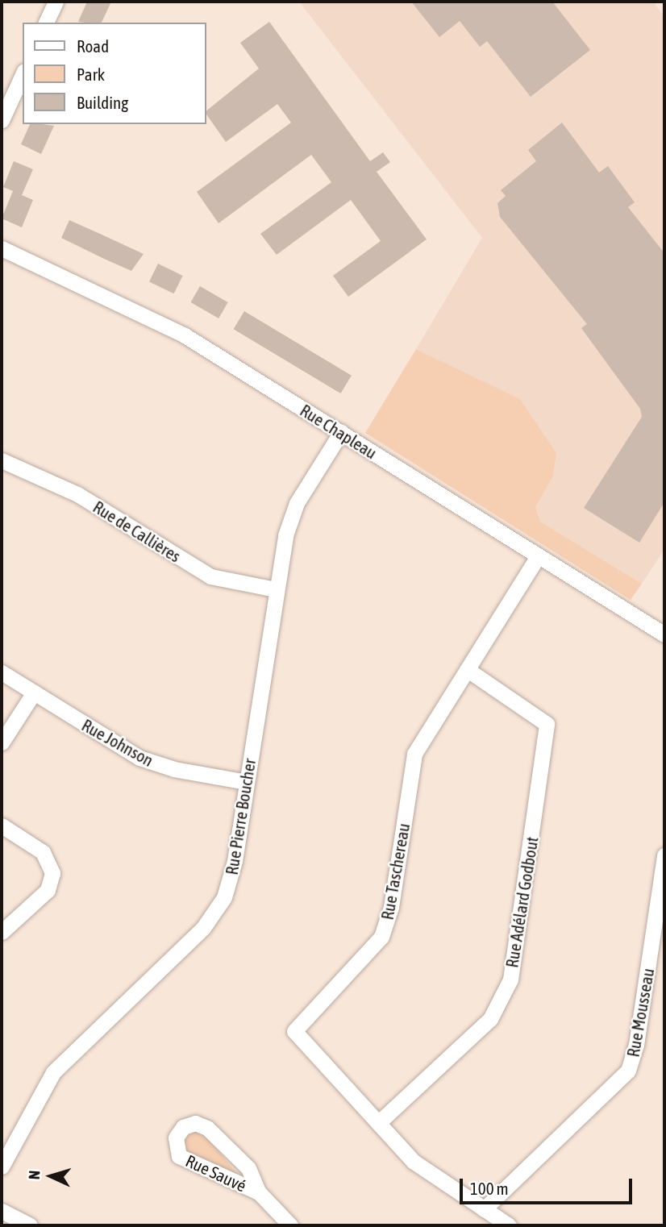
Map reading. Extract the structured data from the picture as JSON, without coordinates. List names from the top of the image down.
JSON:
{
  "streets": {
    "street": [
      "Rue Chapleau",
      "Rue de Callières",
      "Rue Johnson",
      "Rue Pierre Boucher",
      "Rue Taschereau",
      "Rue Adélard Godbout",
      "Rue Mousseau",
      "Rue Sauvé"
    ]
  },
  "crossings": [
    ["Rue Chapleau", "Rue Pierre Boucher"],
    ["Rue Chapleau", "Rue Taschereau"],
    ["Rue de Callières", "Rue Pierre Boucher"],
    ["Rue Johnson", "Rue Pierre Boucher"],
    ["Rue Taschereau", "Rue Adélard Godbout"],
    ["Rue Taschereau", "Rue Mousseau"]
  ],
  "legend": ["Road", "Park", "Building"],
  "scale_bar": "100 m",
  "north": "left"
}
